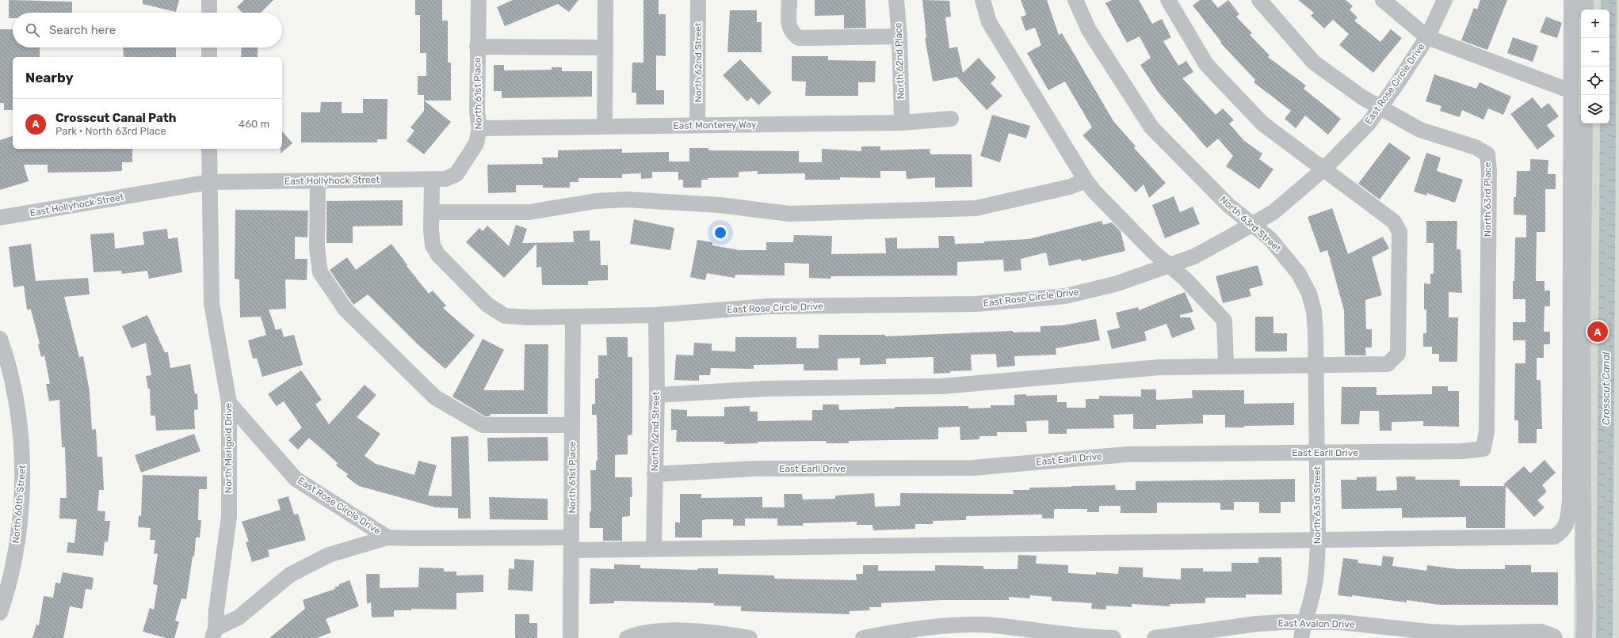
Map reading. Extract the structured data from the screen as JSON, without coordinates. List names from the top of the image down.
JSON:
{
  "streets": {
    "street": [
      "North 62nd Place",
      "North 62nd Street",
      "East Rose Circle Drive",
      "North 61st Place",
      "East Monterey Way",
      "East Hollyhock Street",
      "North 63rd Place",
      "North 63rd Street",
      "North Marigold Drive",
      "East Earll Drive",
      "North 60th Street",
      "East Avalon Drive"
    ]
  },
  "crossings": [
    ["North 62nd Place", "East Monterey Way"],
    ["North 62nd Street", "East Rose Circle Drive"],
    ["North 62nd Street", "East Monterey Way"],
    ["North 62nd Street", "East Earll Drive"],
    ["East Rose Circle Drive", "North 61st Place"],
    ["East Rose Circle Drive", "North 63rd Place"],
    ["East Rose Circle Drive", "North 63rd Street"],
    ["East Rose Circle Drive", "North Marigold Drive"],
    ["North 61st Place", "East Monterey Way"],
    ["North 61st Place", "East Hollyhock Street"],
    ["East Hollyhock Street", "North Marigold Drive"],
    ["North 63rd Place", "East Earll Drive"],
    ["North 63rd Street", "East Earll Drive"],
    ["North 63rd Street", "East Avalon Drive"]
  ],
  "water": ["Crosscut Canal"],
  "page": {
    "map_buttons": ["+", "−"],
    "search": "Search here",
    "heading": "Nearby",
    "list": [
      {
        "mark": "A",
        "name": "Crosscut Canal Path",
        "note": "Park · North 63rd Place",
        "value": "460 m"
      }
    ],
    "pins": "A"
  }
}
